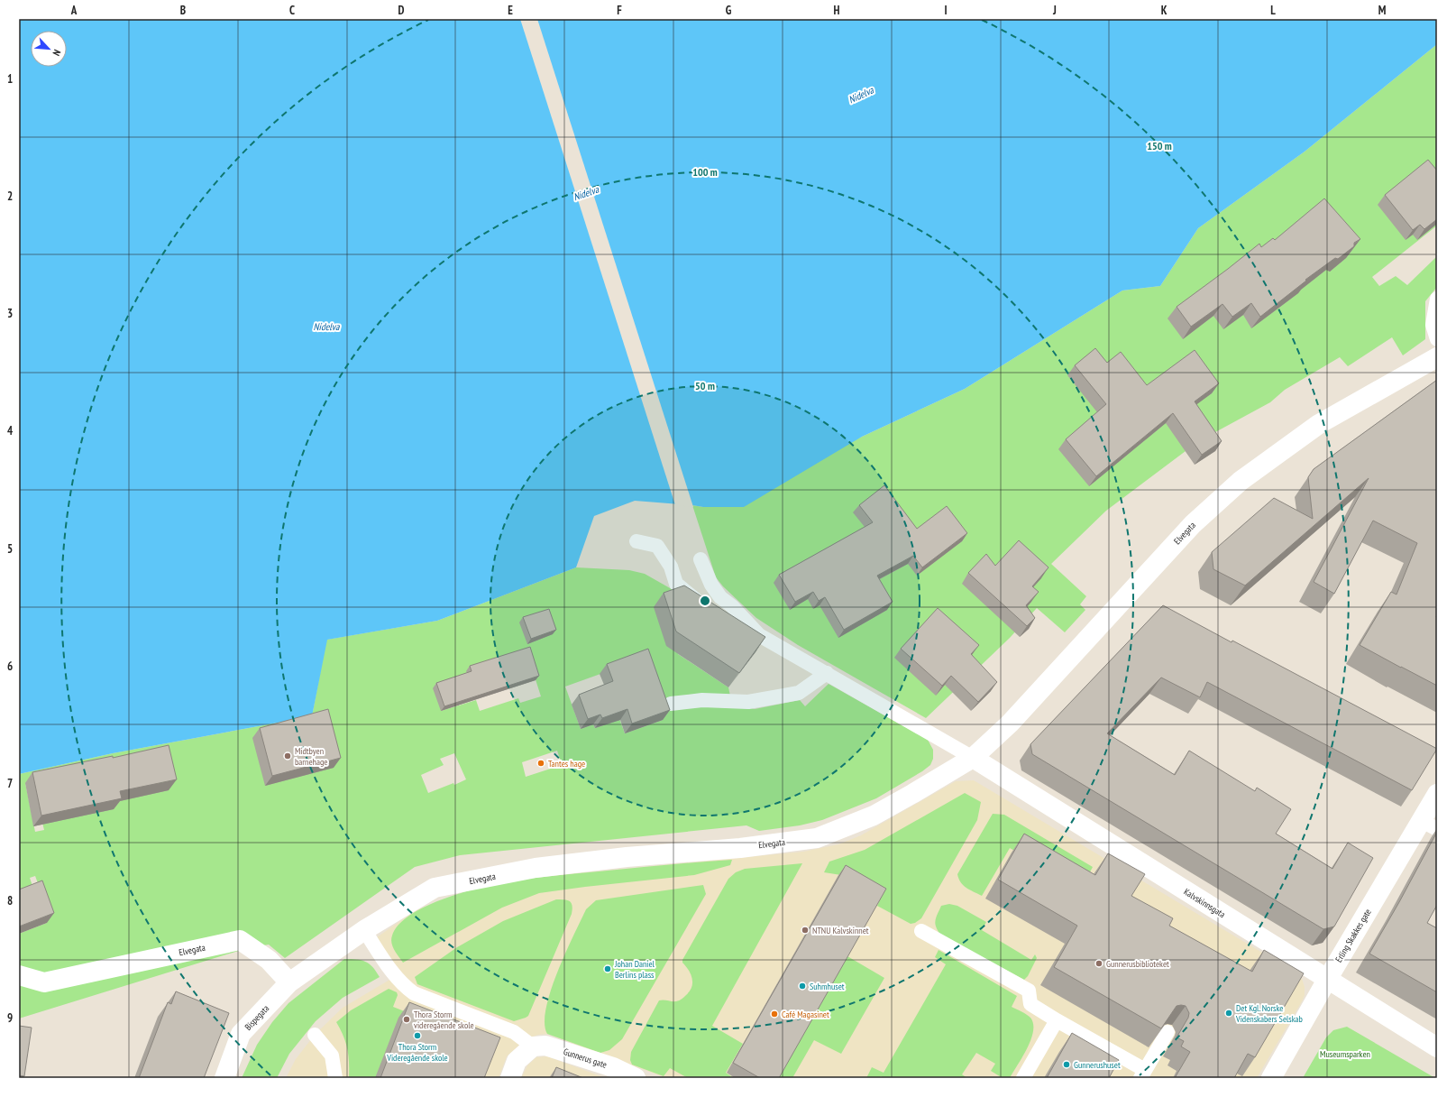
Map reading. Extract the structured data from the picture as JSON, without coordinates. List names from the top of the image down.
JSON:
{
  "streets": {
    "street": [
      "Elvegata",
      "Kalvskinnsgata",
      "Erling Skakkes gate",
      "Bispegata",
      "Gunnerus gate"
    ]
  },
  "crossings": [
    ["Elvegata", "Kalvskinnsgata"],
    ["Elvegata", "Bispegata"],
    ["Kalvskinnsgata", "Erling Skakkes gate"]
  ],
  "water": ["Nidelva"],
  "parks": ["Museumsparken"],
  "places": [
    "Midtbyen barnehage",
    "Tantes hage",
    "NTNU Kalvskinnet",
    "Gunnerusbiblioteket",
    "Johan Daniel Berlins plass",
    "Suhmhuset",
    "Det Kgl. Norske Videnskabers Selskab",
    "Café Magasinet",
    "Thora Storm videregående skole",
    "Thora Storm Videregående skole",
    "Gunnerushuset"
  ],
  "north": "bottom right",
  "grid": {
    "columns": [
      "A",
      "B",
      "C",
      "D",
      "E",
      "F",
      "G",
      "H",
      "I",
      "J",
      "K",
      "L",
      "M"
    ],
    "rows": [
      "1",
      "2",
      "3",
      "4",
      "5",
      "6",
      "7",
      "8",
      "9"
    ]
  },
  "rings": ["150 m", "100 m", "50 m"]
}
